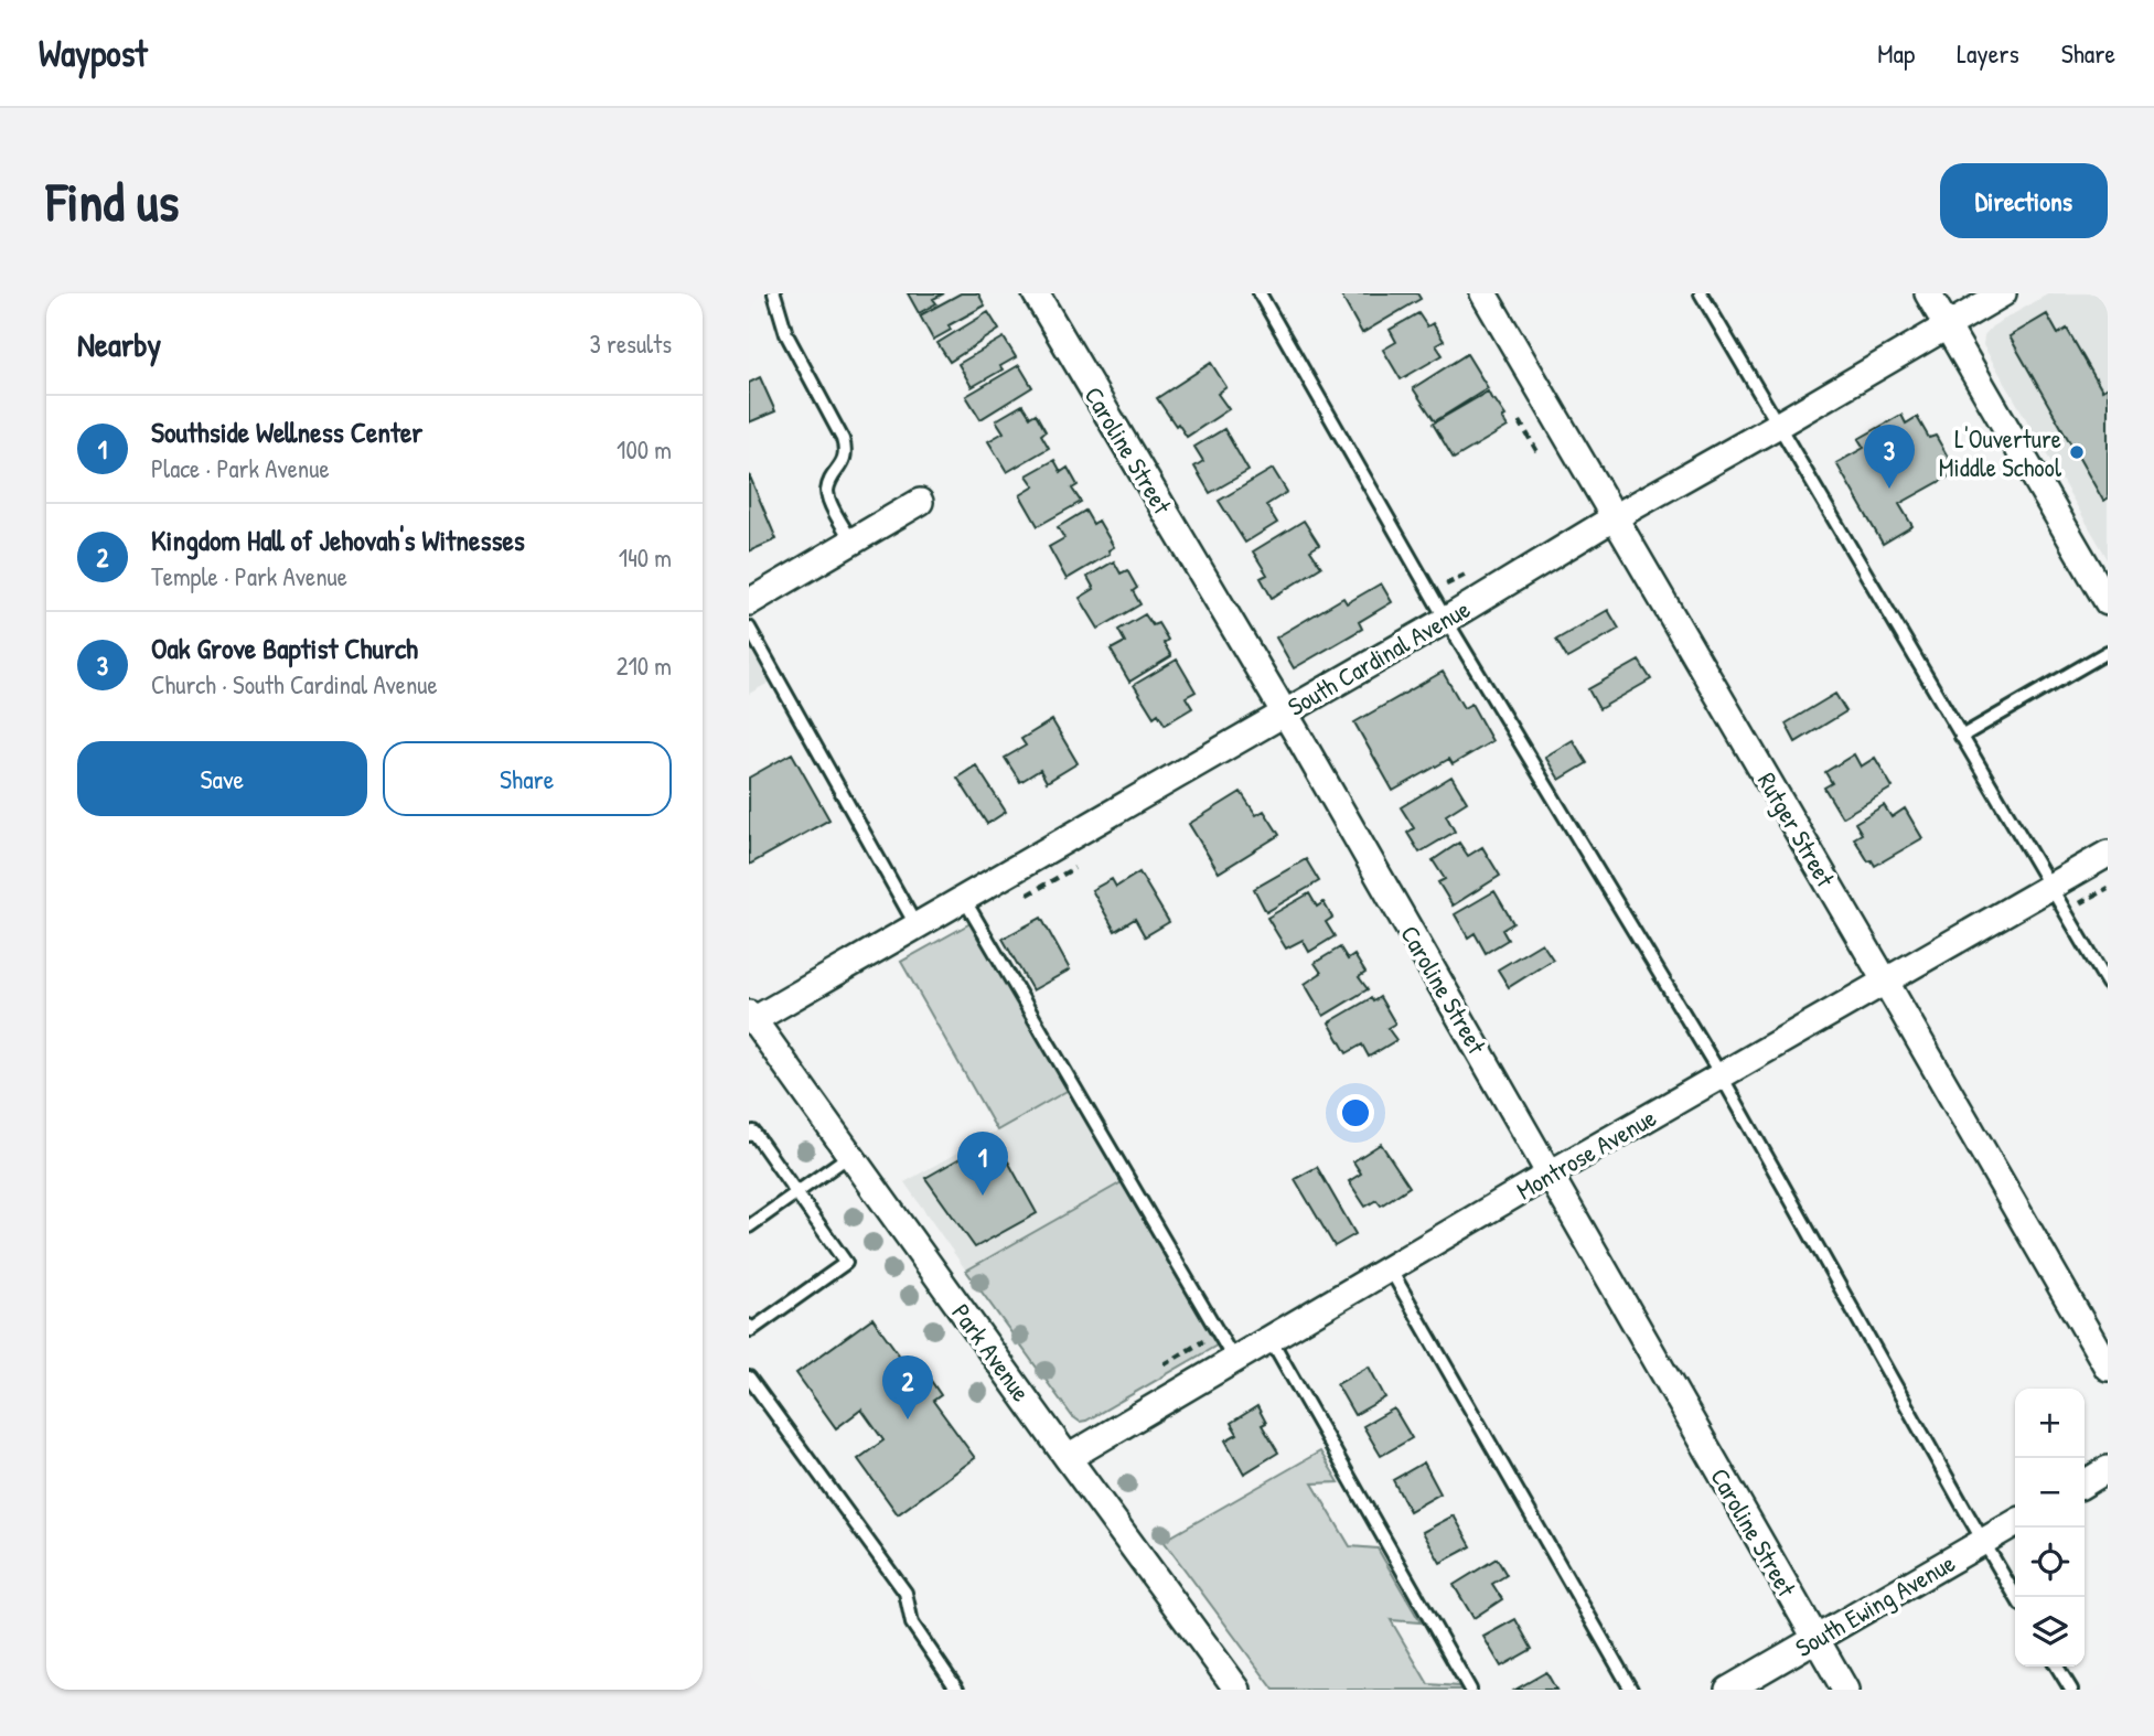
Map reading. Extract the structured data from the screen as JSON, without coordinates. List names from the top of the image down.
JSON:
{
  "streets": {
    "street": [
      "Caroline Street",
      "South Cardinal Avenue",
      "Rutger Street",
      "Montrose Avenue",
      "Park Avenue",
      "South Ewing Avenue"
    ]
  },
  "crossings": [
    ["Caroline Street", "South Cardinal Avenue"],
    ["Caroline Street", "Montrose Avenue"],
    ["Caroline Street", "South Ewing Avenue"],
    ["South Cardinal Avenue", "Rutger Street"],
    ["South Cardinal Avenue", "Park Avenue"],
    ["Rutger Street", "Montrose Avenue"],
    ["Montrose Avenue", "Park Avenue"]
  ],
  "places": ["L'Ouverture Middle School"],
  "page": {
    "header": "Waypost",
    "nav": ["Map", "Layers", "Share"],
    "buttons": [
      "Directions",
      ["Save", "Share"]
    ],
    "title": "Find us",
    "heading": ["Nearby", "3 results"],
    "list": [
      {
        "mark": "1",
        "name": "Southside Wellness Center",
        "note": "Place · Park Avenue",
        "value": "100 m"
      },
      {
        "mark": "2",
        "name": "Kingdom Hall of Jehovah's Witnesses",
        "note": "Temple · Park Avenue",
        "value": "140 m"
      },
      {
        "mark": "3",
        "name": "Oak Grove Baptist Church",
        "note": "Church · South Cardinal Avenue",
        "value": "210 m"
      }
    ],
    "pins": ["3", "1", "2"],
    "map_buttons": ["+", "−"]
  }
}
